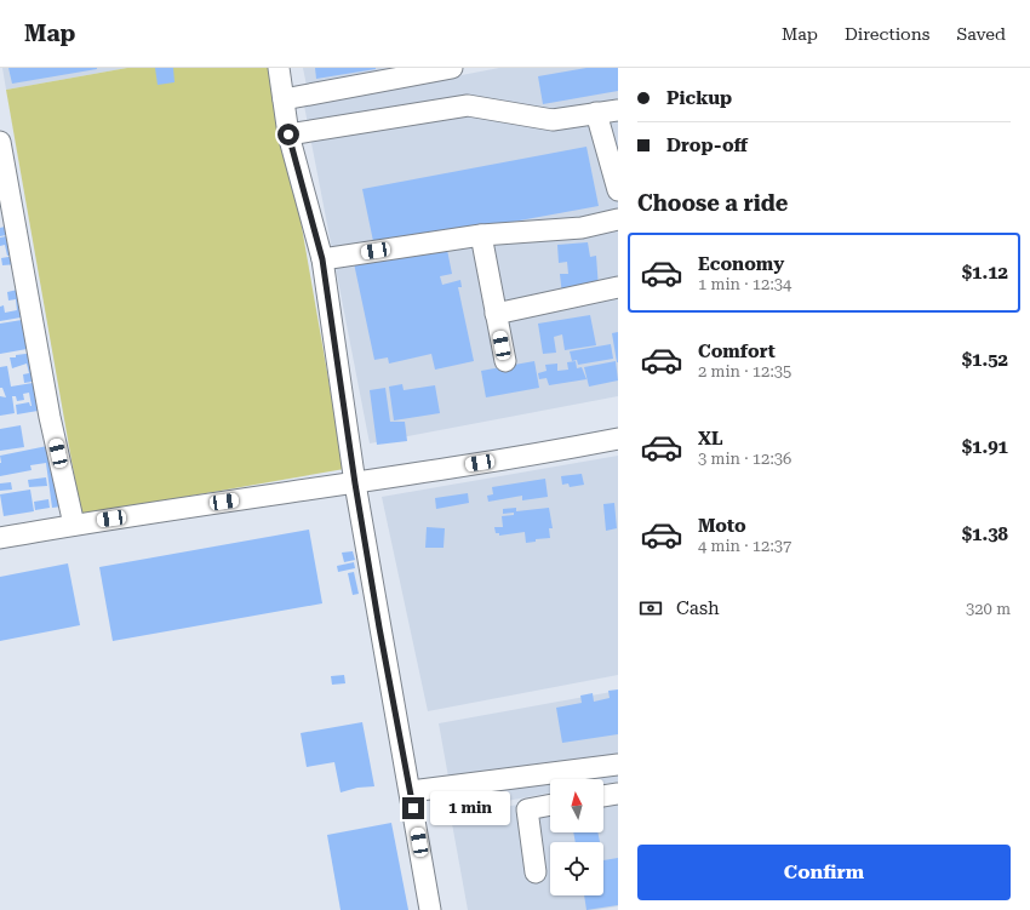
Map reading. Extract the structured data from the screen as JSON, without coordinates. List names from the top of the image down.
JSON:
{
  "north": "top",
  "page": {
    "header": "Map",
    "nav": ["Map", "Directions", "Saved"],
    "banner": ["Pickup", "Drop-off"],
    "heading": "Choose a ride",
    "list": [
      {
        "name": "Economy",
        "note": "1 min · 12:34",
        "value": "$1.12"
      },
      {
        "name": "Comfort",
        "note": "2 min · 12:35",
        "value": "$1.52"
      },
      {
        "name": "XL",
        "note": "3 min · 12:36",
        "value": "$1.91"
      },
      {
        "name": "Moto",
        "note": "4 min · 12:37",
        "value": "$1.38"
      }
    ],
    "pay": ["Cash", "320 m"],
    "bubble": "1 min",
    "buttons": "Confirm"
  }
}
